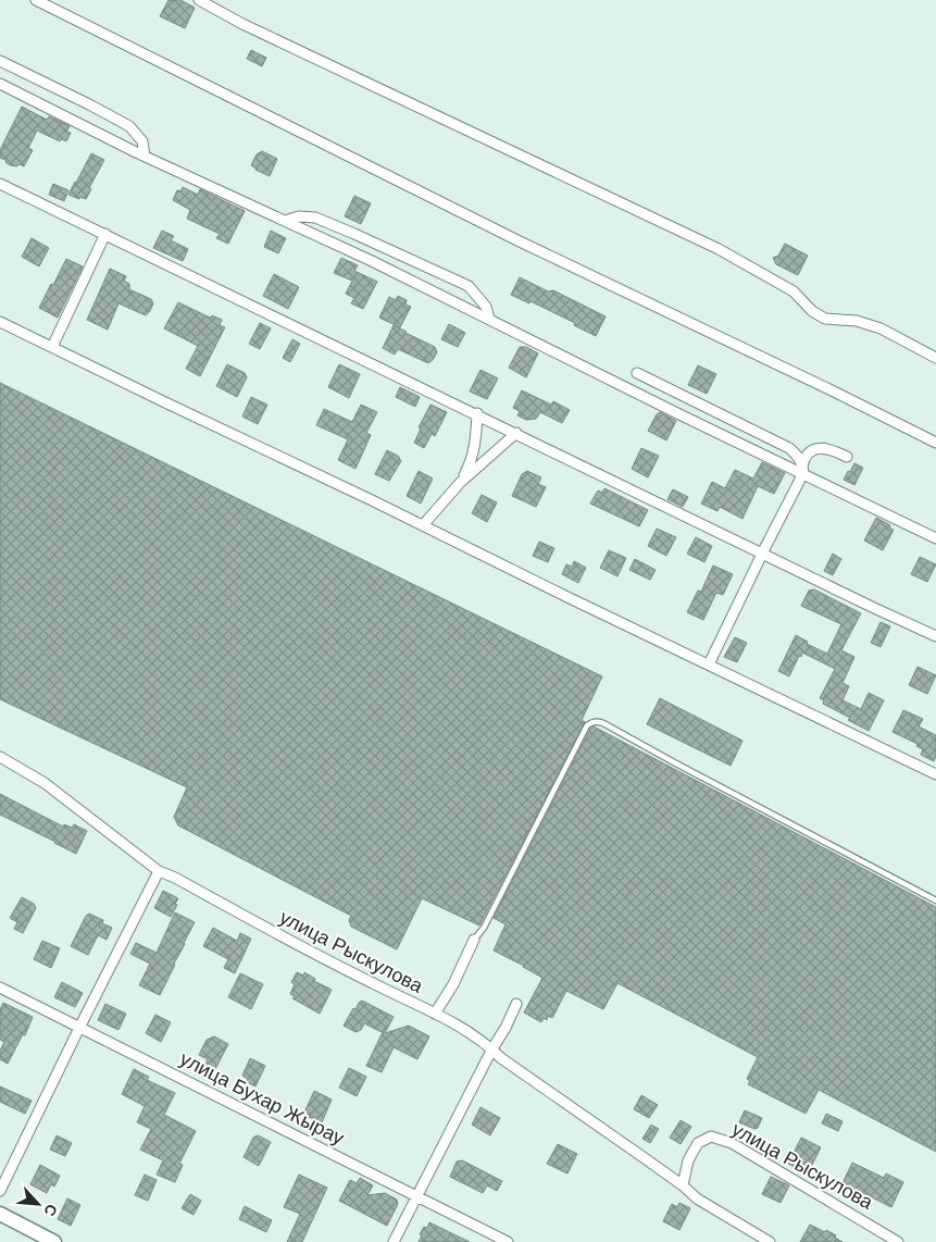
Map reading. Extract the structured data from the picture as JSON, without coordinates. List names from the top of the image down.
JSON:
{
  "streets": {
    "street": ["улица Рыскулова", "улица Бухар Жырау"]
  },
  "north": "bottom right"
}
